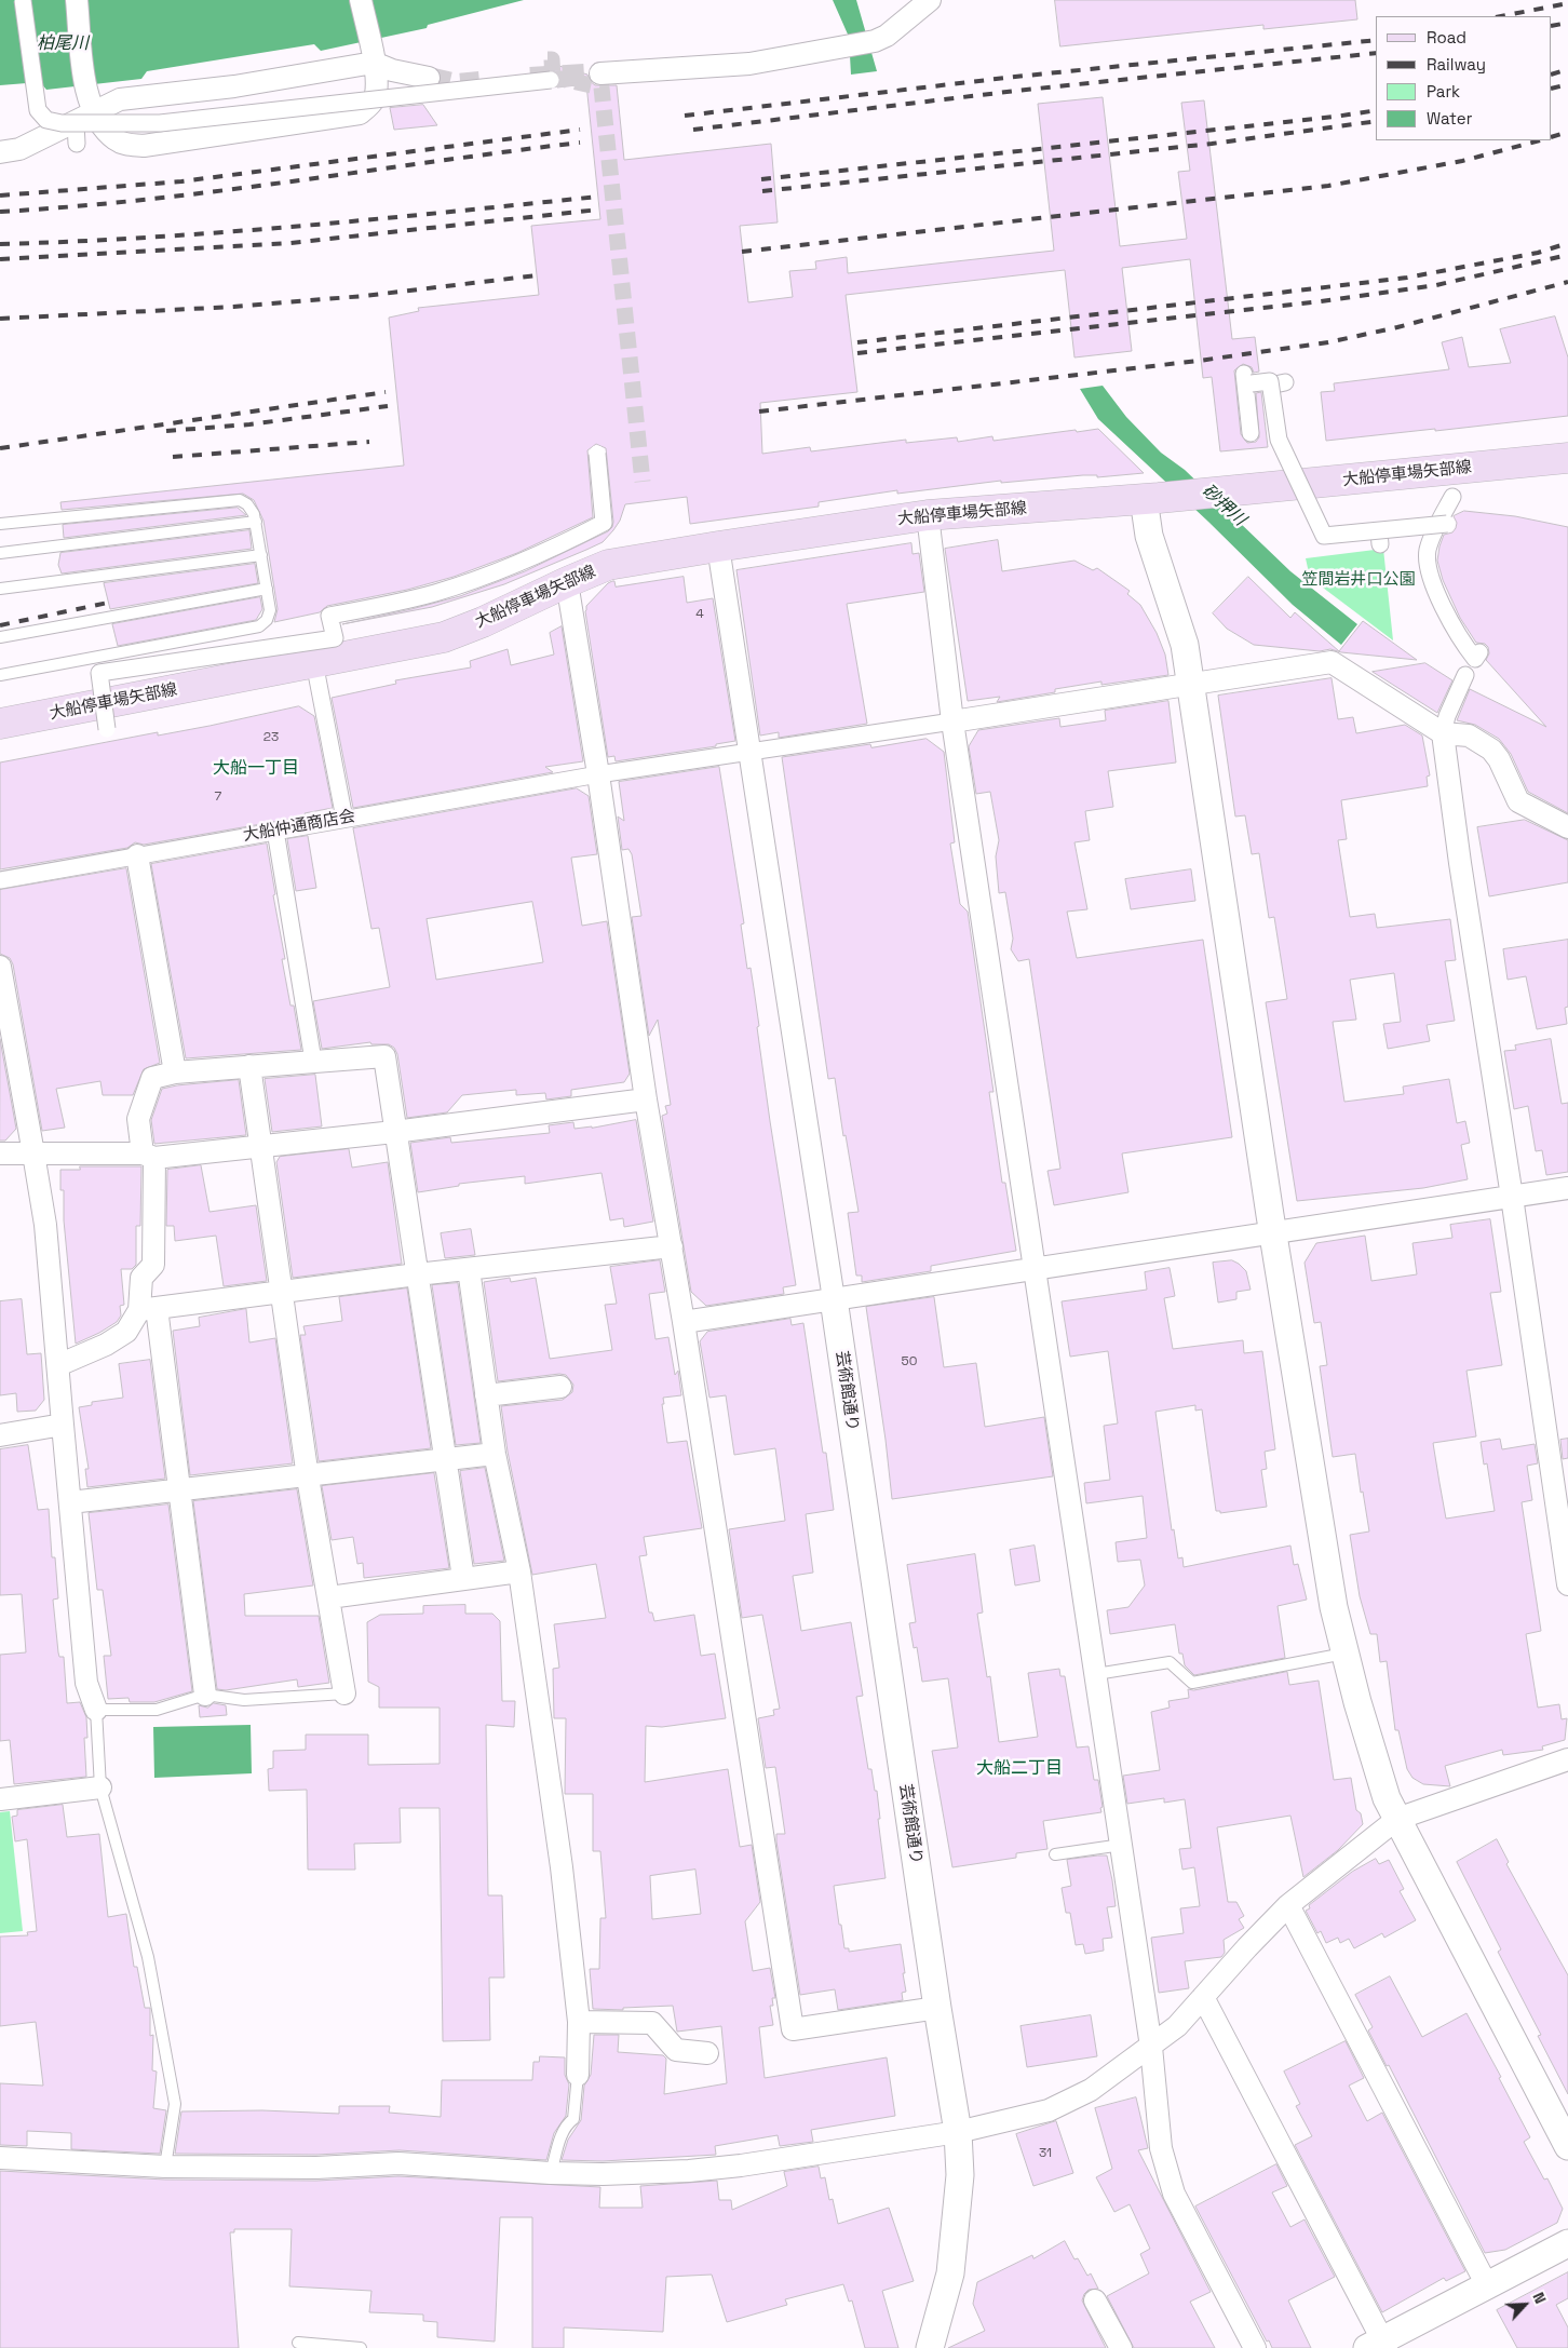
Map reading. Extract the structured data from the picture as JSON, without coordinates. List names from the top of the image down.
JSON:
{
  "streets": {
    "main road": ["大船停車場矢部線"],
    "street": ["大船仲通商店会", "芸術館通り"]
  },
  "districts": ["大船一丁目", "大船二丁目"],
  "water": ["柏尾川", "砂押川"],
  "parks": ["笠間岩井口公園"],
  "house_numbers": [
    "4",
    "23",
    "7",
    "50",
    "31"
  ],
  "legend": [
    "Road",
    "Railway",
    "Park",
    "Water"
  ],
  "north": "top right"
}
